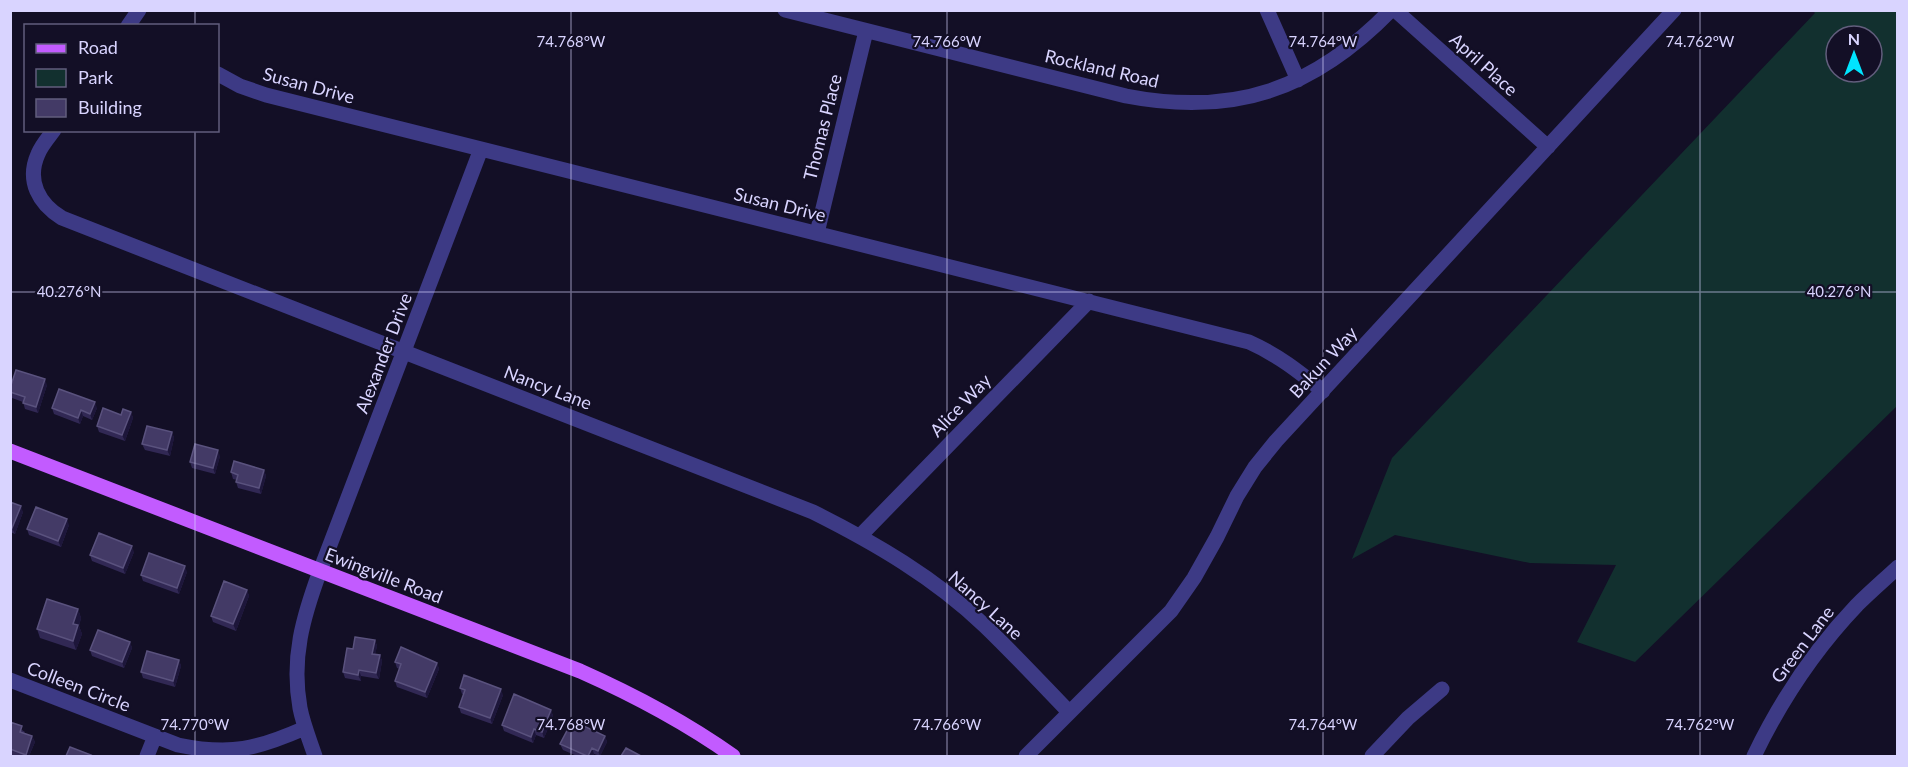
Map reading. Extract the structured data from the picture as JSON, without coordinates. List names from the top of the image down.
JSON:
{
  "streets": {
    "main road": ["Ewingville Road"],
    "street": [
      "April Place",
      "Rockland Road",
      "Susan Drive",
      "Thomas Place",
      "Alexander Drive",
      "Bakun Way",
      "Nancy Lane",
      "Alice Way",
      "Green Lane",
      "Colleen Circle"
    ]
  },
  "crossings": [
    ["April Place", "Rockland Road"],
    ["April Place", "Bakun Way"],
    ["Rockland Road", "Thomas Place"],
    ["Susan Drive", "Thomas Place"],
    ["Susan Drive", "Alexander Drive"],
    ["Susan Drive", "Bakun Way"],
    ["Susan Drive", "Alice Way"],
    ["Alexander Drive", "Nancy Lane"],
    ["Alexander Drive", "Ewingville Road"],
    ["Bakun Way", "Nancy Lane"],
    ["Nancy Lane", "Alice Way"]
  ],
  "legend": ["Road", "Park", "Building"],
  "north": "top",
  "coordinates": [
    "74.768°W",
    "74.766°W",
    "74.764°W",
    "74.762°W",
    "40.276°N",
    "74.770°W"
  ]
}
